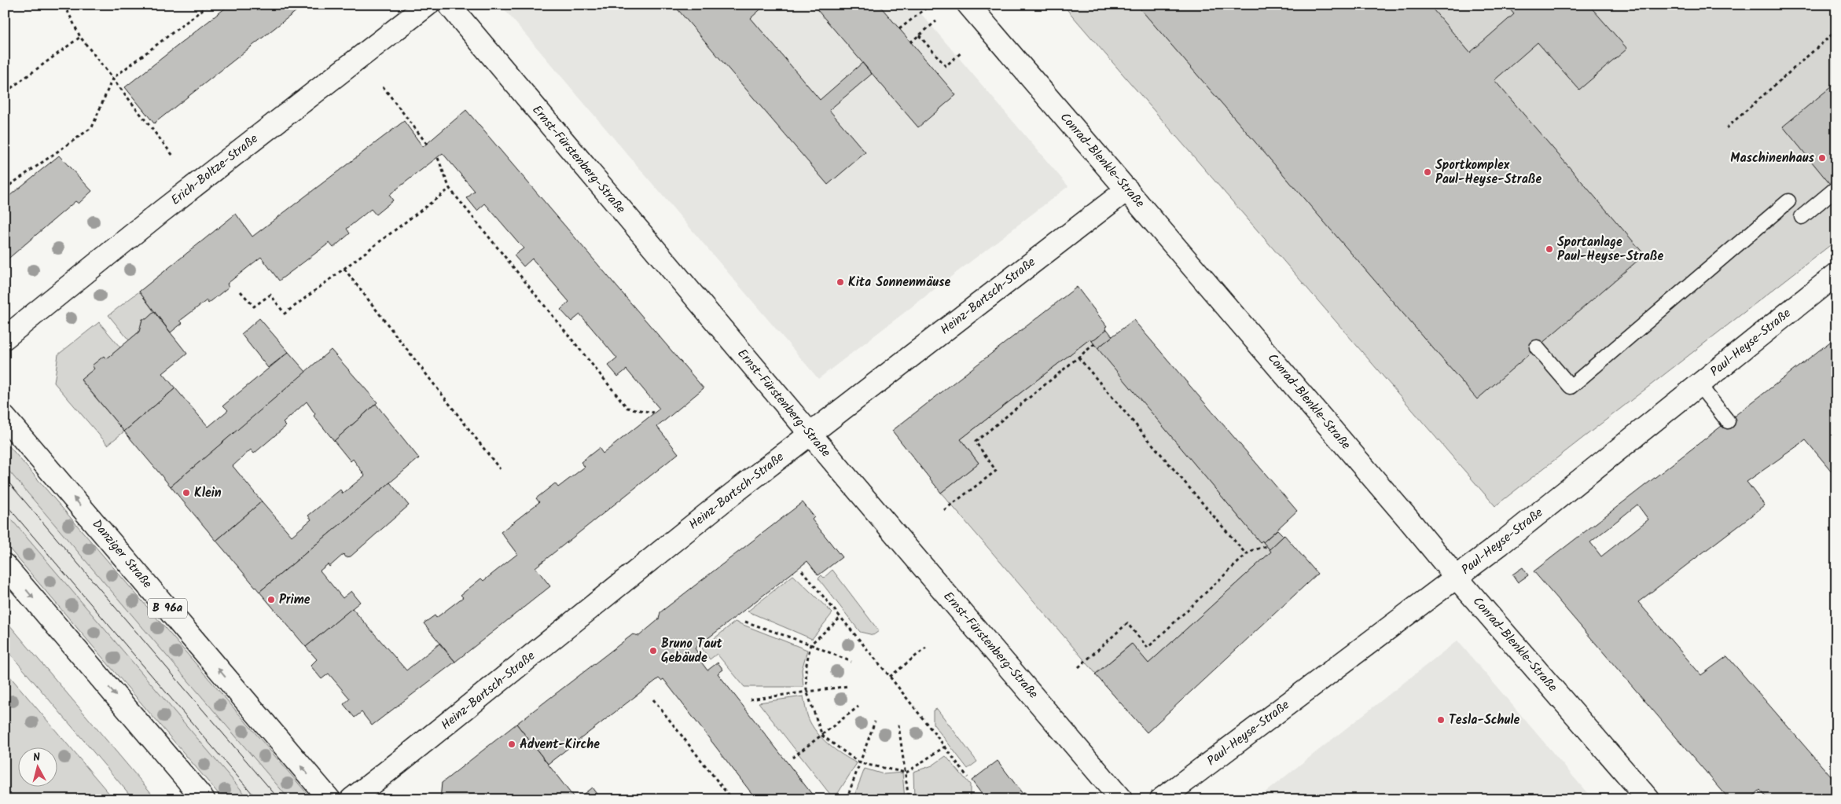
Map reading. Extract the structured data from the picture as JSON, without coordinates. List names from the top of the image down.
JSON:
{
  "streets": {
    "street": [
      "Ernst-Fürstenberg-Straße",
      "Conrad-Blenkle-Straße",
      "Erich-Boltze-Straße",
      "Heinz-Bartsch-Straße",
      "Paul-Heyse-Straße",
      "Danziger Straße",
      "B 96a"
    ]
  },
  "crossings": [
    ["Ernst-Fürstenberg-Straße", "Heinz-Bartsch-Straße"],
    ["Conrad-Blenkle-Straße", "Heinz-Bartsch-Straße"],
    ["Conrad-Blenkle-Straße", "Paul-Heyse-Straße"]
  ],
  "places": [
    "Maschinenhaus",
    "Sportkomplex Paul-Heyse-Straße",
    "Sportanlage Paul-Heyse-Straße",
    "Kita Sonnenmäuse",
    "Klein",
    "Prime",
    "Bruno Taut Gebäude",
    "Tesla-Schule",
    "Advent-Kirche"
  ],
  "north": "top"
}
